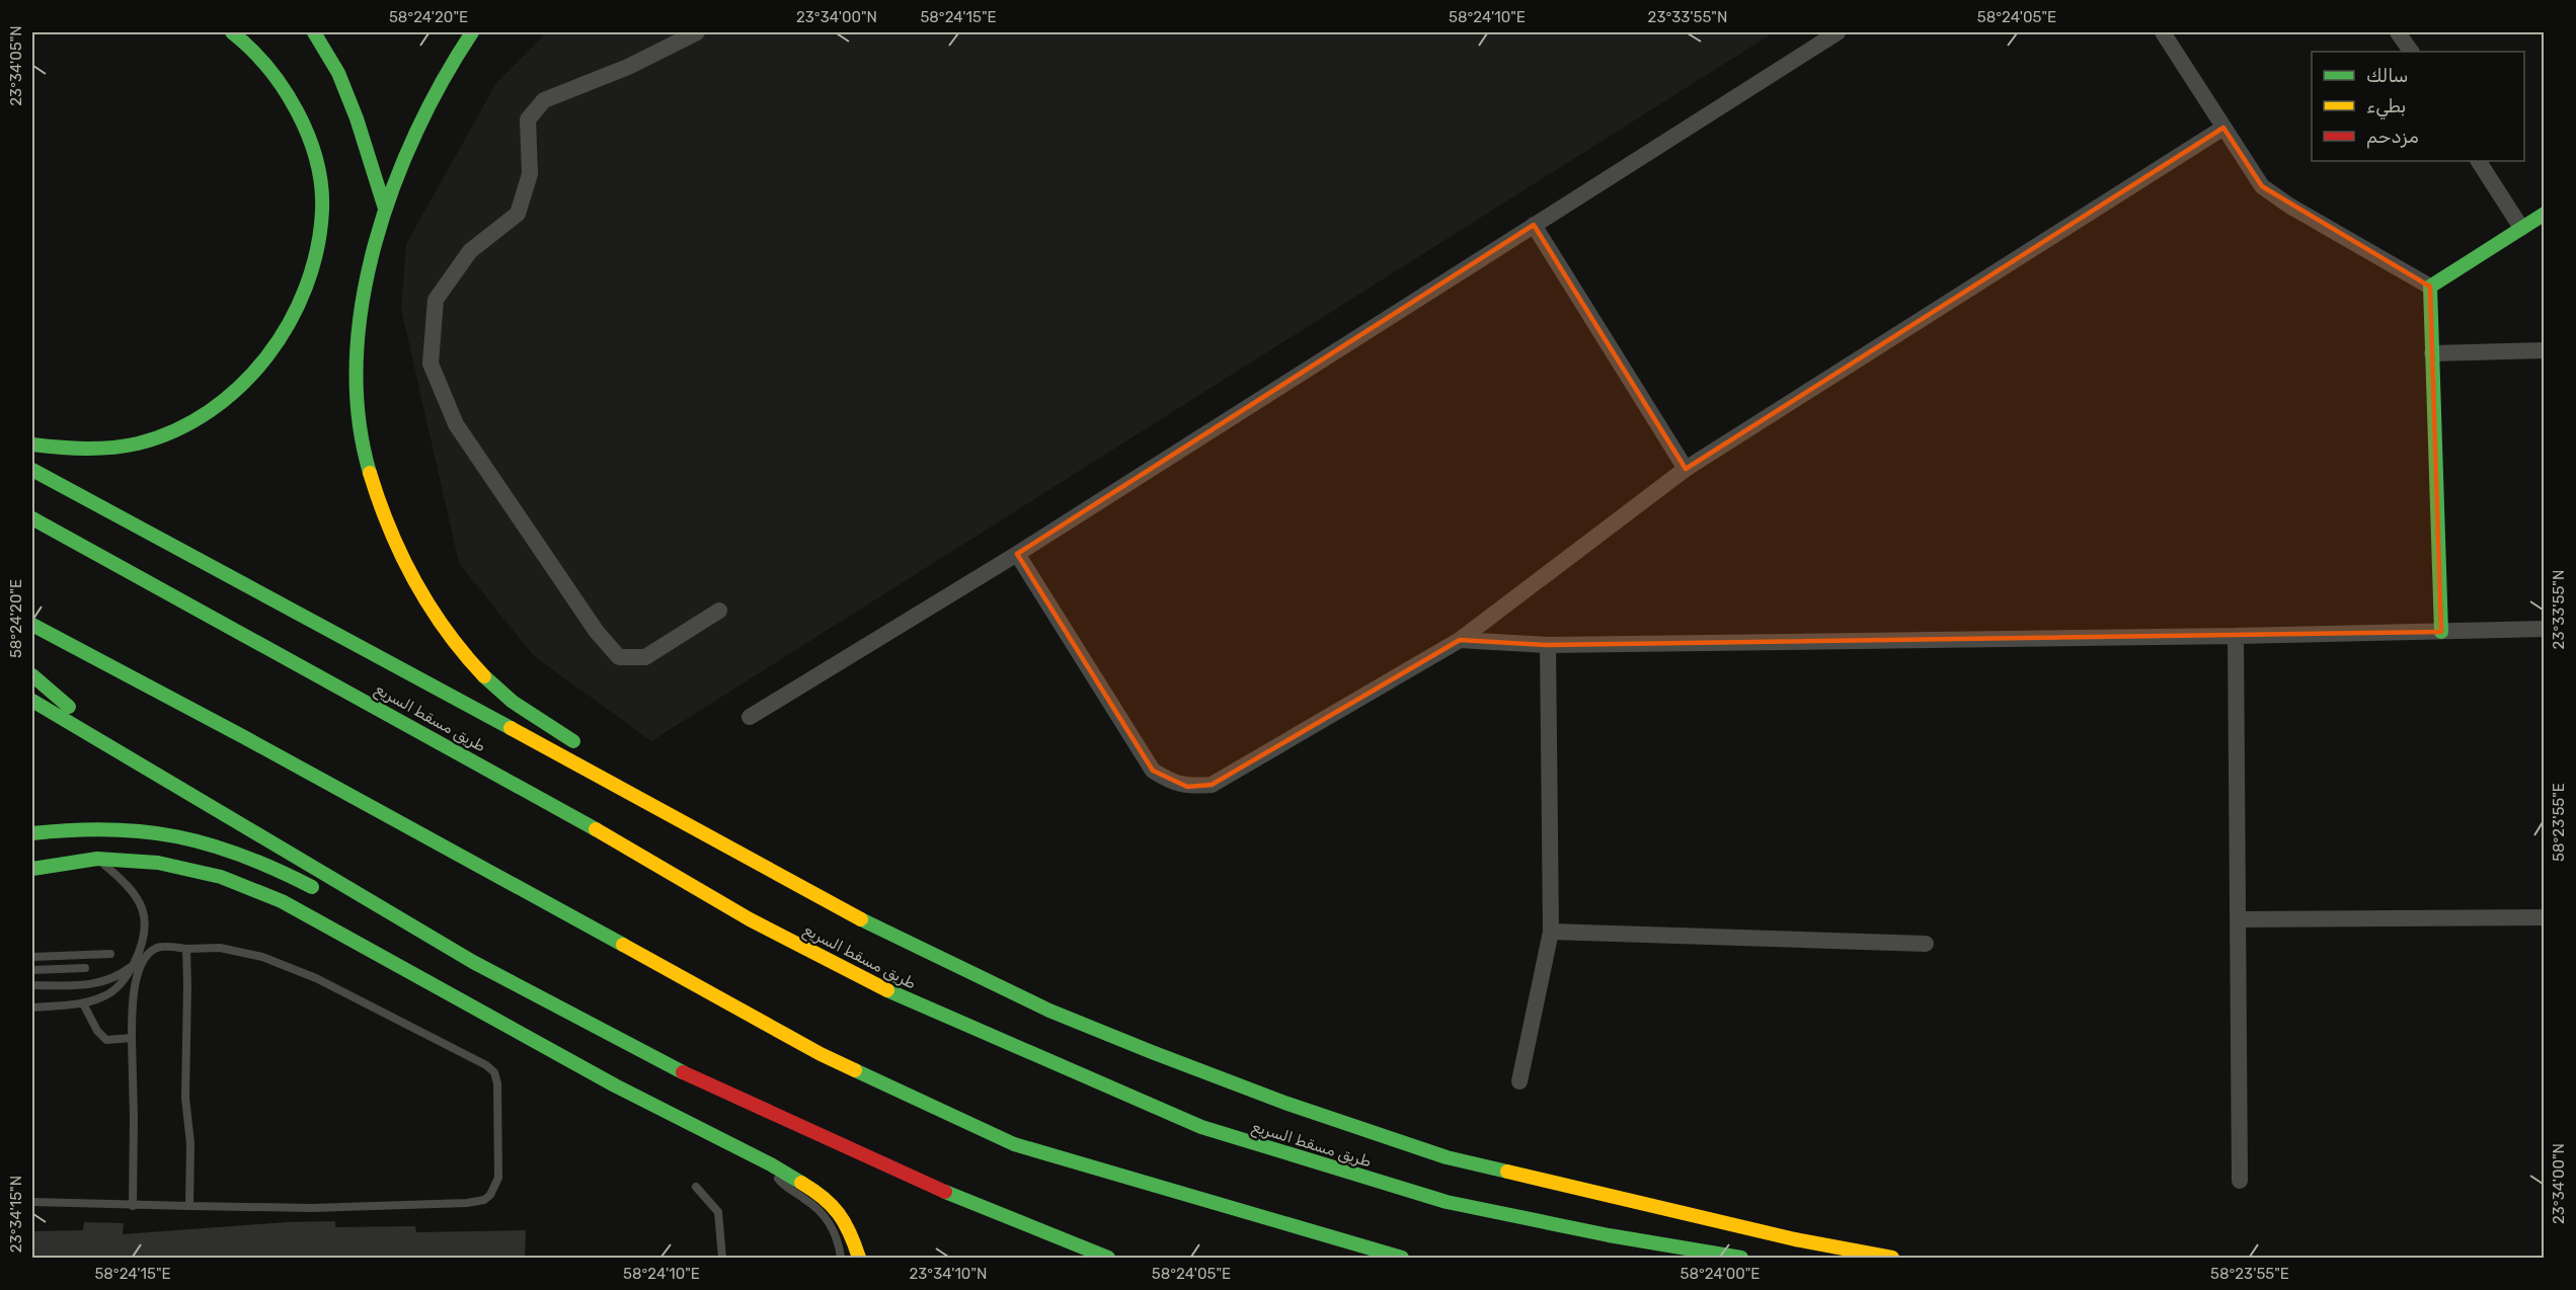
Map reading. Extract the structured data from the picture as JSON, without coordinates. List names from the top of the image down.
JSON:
{
  "streets": {
    "main road": ["طريق مسقط السريع"]
  },
  "legend": ["سالك", "بطيء", "مزدحم"],
  "coordinates": [
    "58°24'20\"E",
    "23°34'00\"N",
    "58°24'15\"E",
    "58°24'10\"E",
    "23°33'55\"N",
    "58°24'05\"E",
    "23°34'05\"N",
    "58°23'55\"E",
    "23°34'15\"N",
    "23°34'10\"N",
    "58°24'00\"E"
  ]
}
